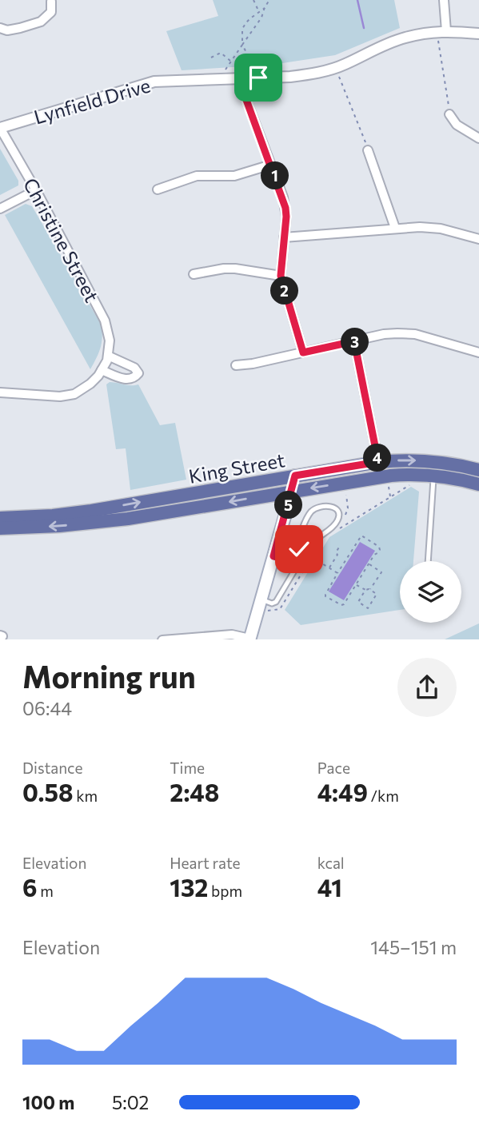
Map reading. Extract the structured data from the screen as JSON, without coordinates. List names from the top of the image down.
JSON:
{
  "streets": {
    "main road": ["King Street"],
    "street": ["Lynfield Drive", "Christine Street"]
  },
  "crossings": [
    ["Lynfield Drive", "Christine Street"]
  ],
  "page": {
    "pins": [
      "1",
      "2",
      "3",
      "4",
      "5"
    ],
    "heading": ["Morning run", "06:44"],
    "stats": [
      ["Distance", "0.58 km"],
      ["Time", "2:48"],
      ["Pace", "4:49 /km"],
      ["Elevation", "6 m"],
      ["Heart rate", "132 bpm"],
      ["kcal", "41"]
    ],
    "chart": ["Elevation", "145–151 m"],
    "list": [
      {
        "name": "100 m",
        "note": "5:02"
      }
    ]
  }
}
